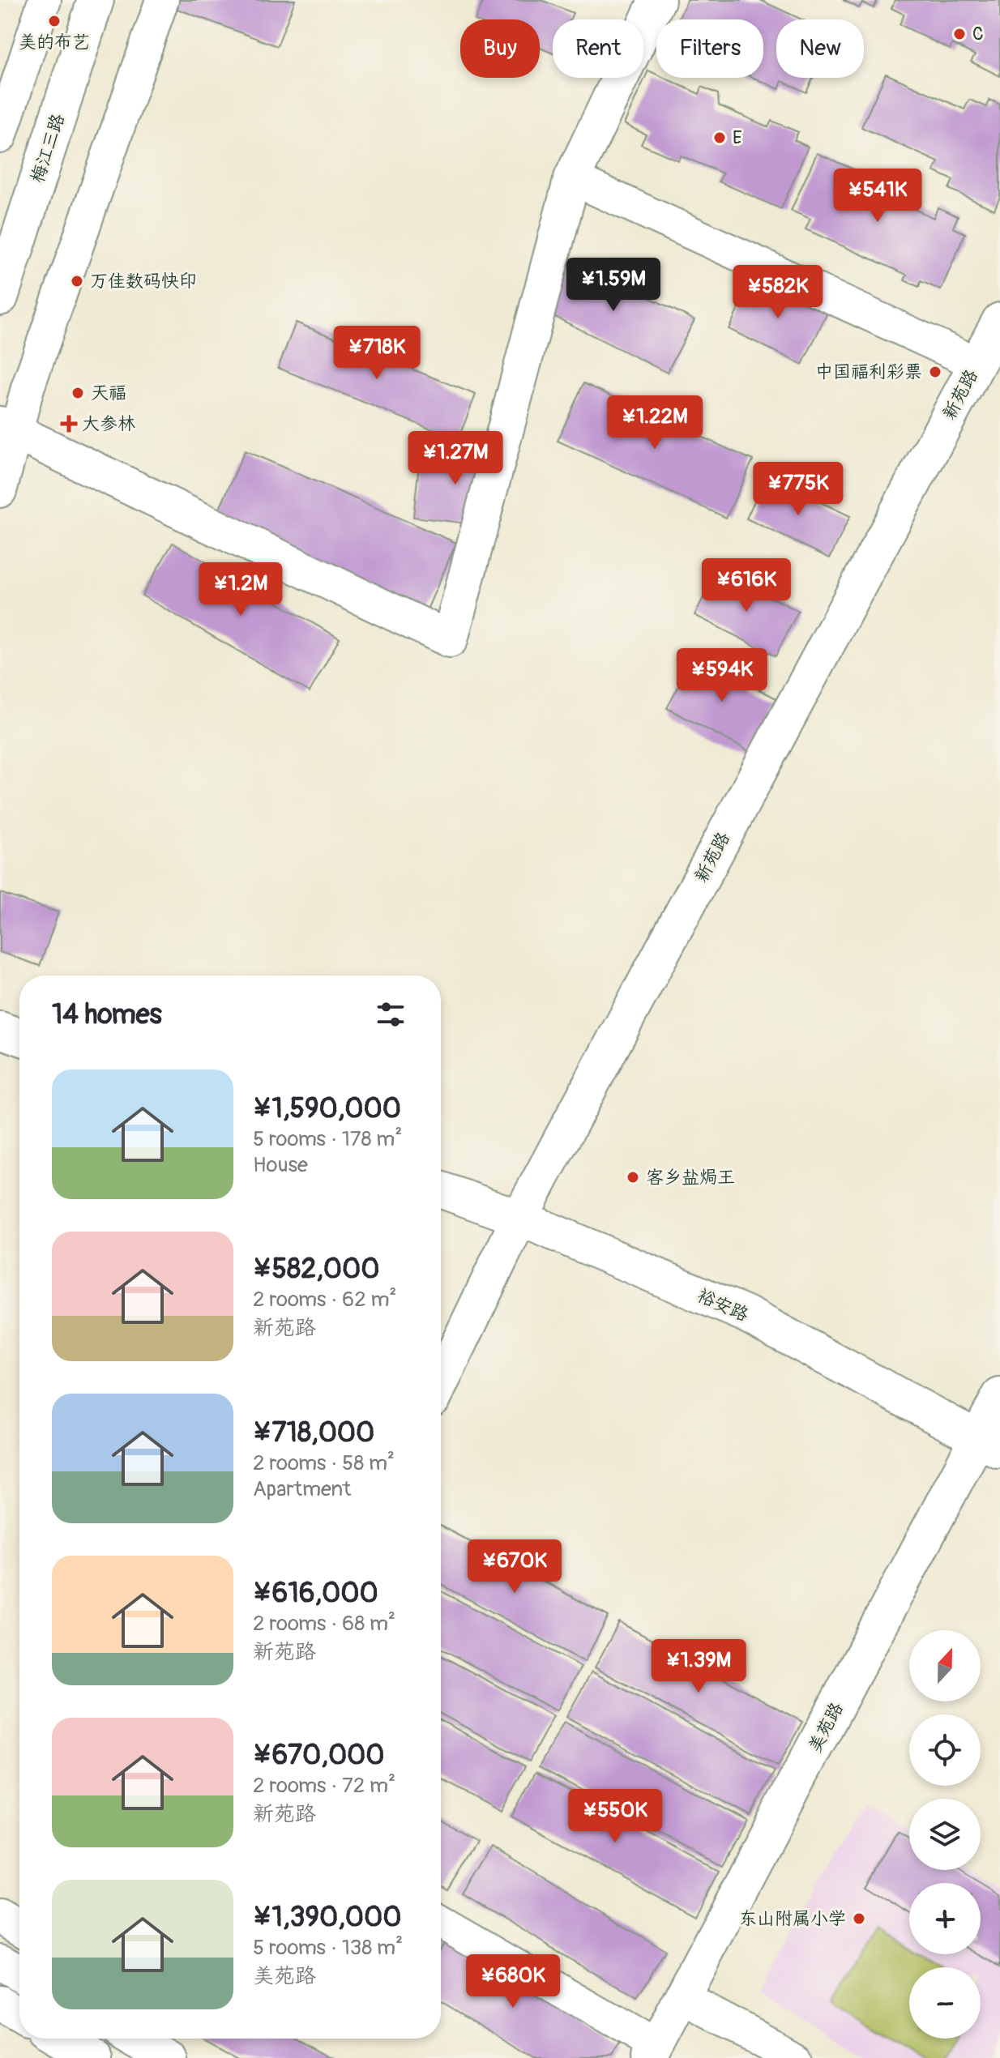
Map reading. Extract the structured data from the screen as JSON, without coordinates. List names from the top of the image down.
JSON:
{
  "streets": {
    "street": [
      "梅江三路",
      "新苑路",
      "裕安路",
      "美苑路"
    ]
  },
  "crossings": [
    ["新苑路", "裕安路"],
    ["裕安路", "美苑路"]
  ],
  "places": {
    "other": [
      "美的布艺",
      "C",
      "E",
      "万佳数码快印",
      "中国福利彩票",
      "天福",
      "客乡盐焗王",
      "东山附属小学"
    ],
    "health": ["大参林"]
  },
  "north": "top",
  "page": {
    "chip": [
      "Buy",
      "Rent",
      "Filters",
      "New"
    ],
    "price": [
      "¥541K",
      "¥1.59M",
      "¥582K",
      "¥718K",
      "¥1.22M",
      "¥1.27M",
      "¥775K",
      "¥616K",
      "¥1.2M",
      "¥594K",
      "¥670K",
      "¥1.39M",
      "¥550K",
      "¥680K"
    ],
    "heading": "14 homes",
    "list": [
      {
        "name": "¥1,590,000",
        "note": "5 rooms · 178 m² · House"
      },
      {
        "name": "¥582,000",
        "note": "2 rooms · 62 m² · 新苑路"
      },
      {
        "name": "¥718,000",
        "note": "2 rooms · 58 m² · Apartment"
      },
      {
        "name": "¥616,000",
        "note": "2 rooms · 68 m² · 新苑路"
      },
      {
        "name": "¥670,000",
        "note": "2 rooms · 72 m² · 新苑路"
      },
      {
        "name": "¥1,390,000",
        "note": "5 rooms · 138 m² · 美苑路"
      }
    ],
    "map_buttons": ["+", "−"]
  }
}
